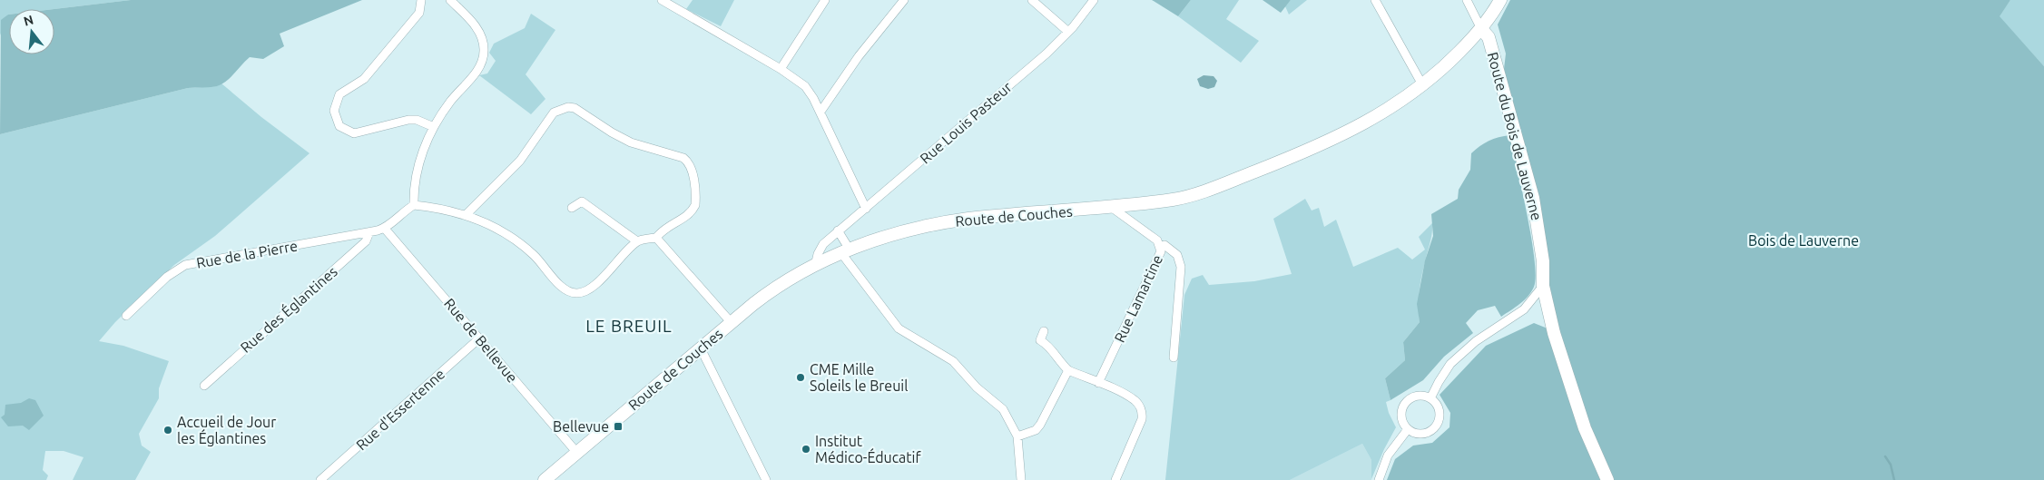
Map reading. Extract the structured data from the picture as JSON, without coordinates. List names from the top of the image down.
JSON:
{
  "streets": {
    "main road": ["Route du Bois de Lauverne", "Route de Couches"],
    "street": [
      "Rue Louis Pasteur",
      "Rue de la Pierre",
      "Rue Lamartine",
      "Rue des Églantines",
      "Rue de Bellevue",
      "Rue d'Essertenne"
    ]
  },
  "crossings": [
    ["Rue Louis Pasteur", "Route de Couches"],
    ["Route du Bois de Lauverne", "Route de Couches"],
    ["Route de Couches", "Rue Lamartine"],
    ["Route de Couches", "Rue de Bellevue"],
    ["Rue de la Pierre", "Rue des Églantines"],
    ["Rue de la Pierre", "Rue de Bellevue"],
    ["Rue de Bellevue", "Rue d'Essertenne"]
  ],
  "districts": ["LE BREUIL"],
  "parks": ["Bois de Lauverne"],
  "places": {
    "other": ["CME Mille Soleils le Breuil", "Accueil de Jour les Églantines", "Institut Médico-Éducatif"],
    "transit": ["Bellevue"]
  },
  "north": "top"
}
